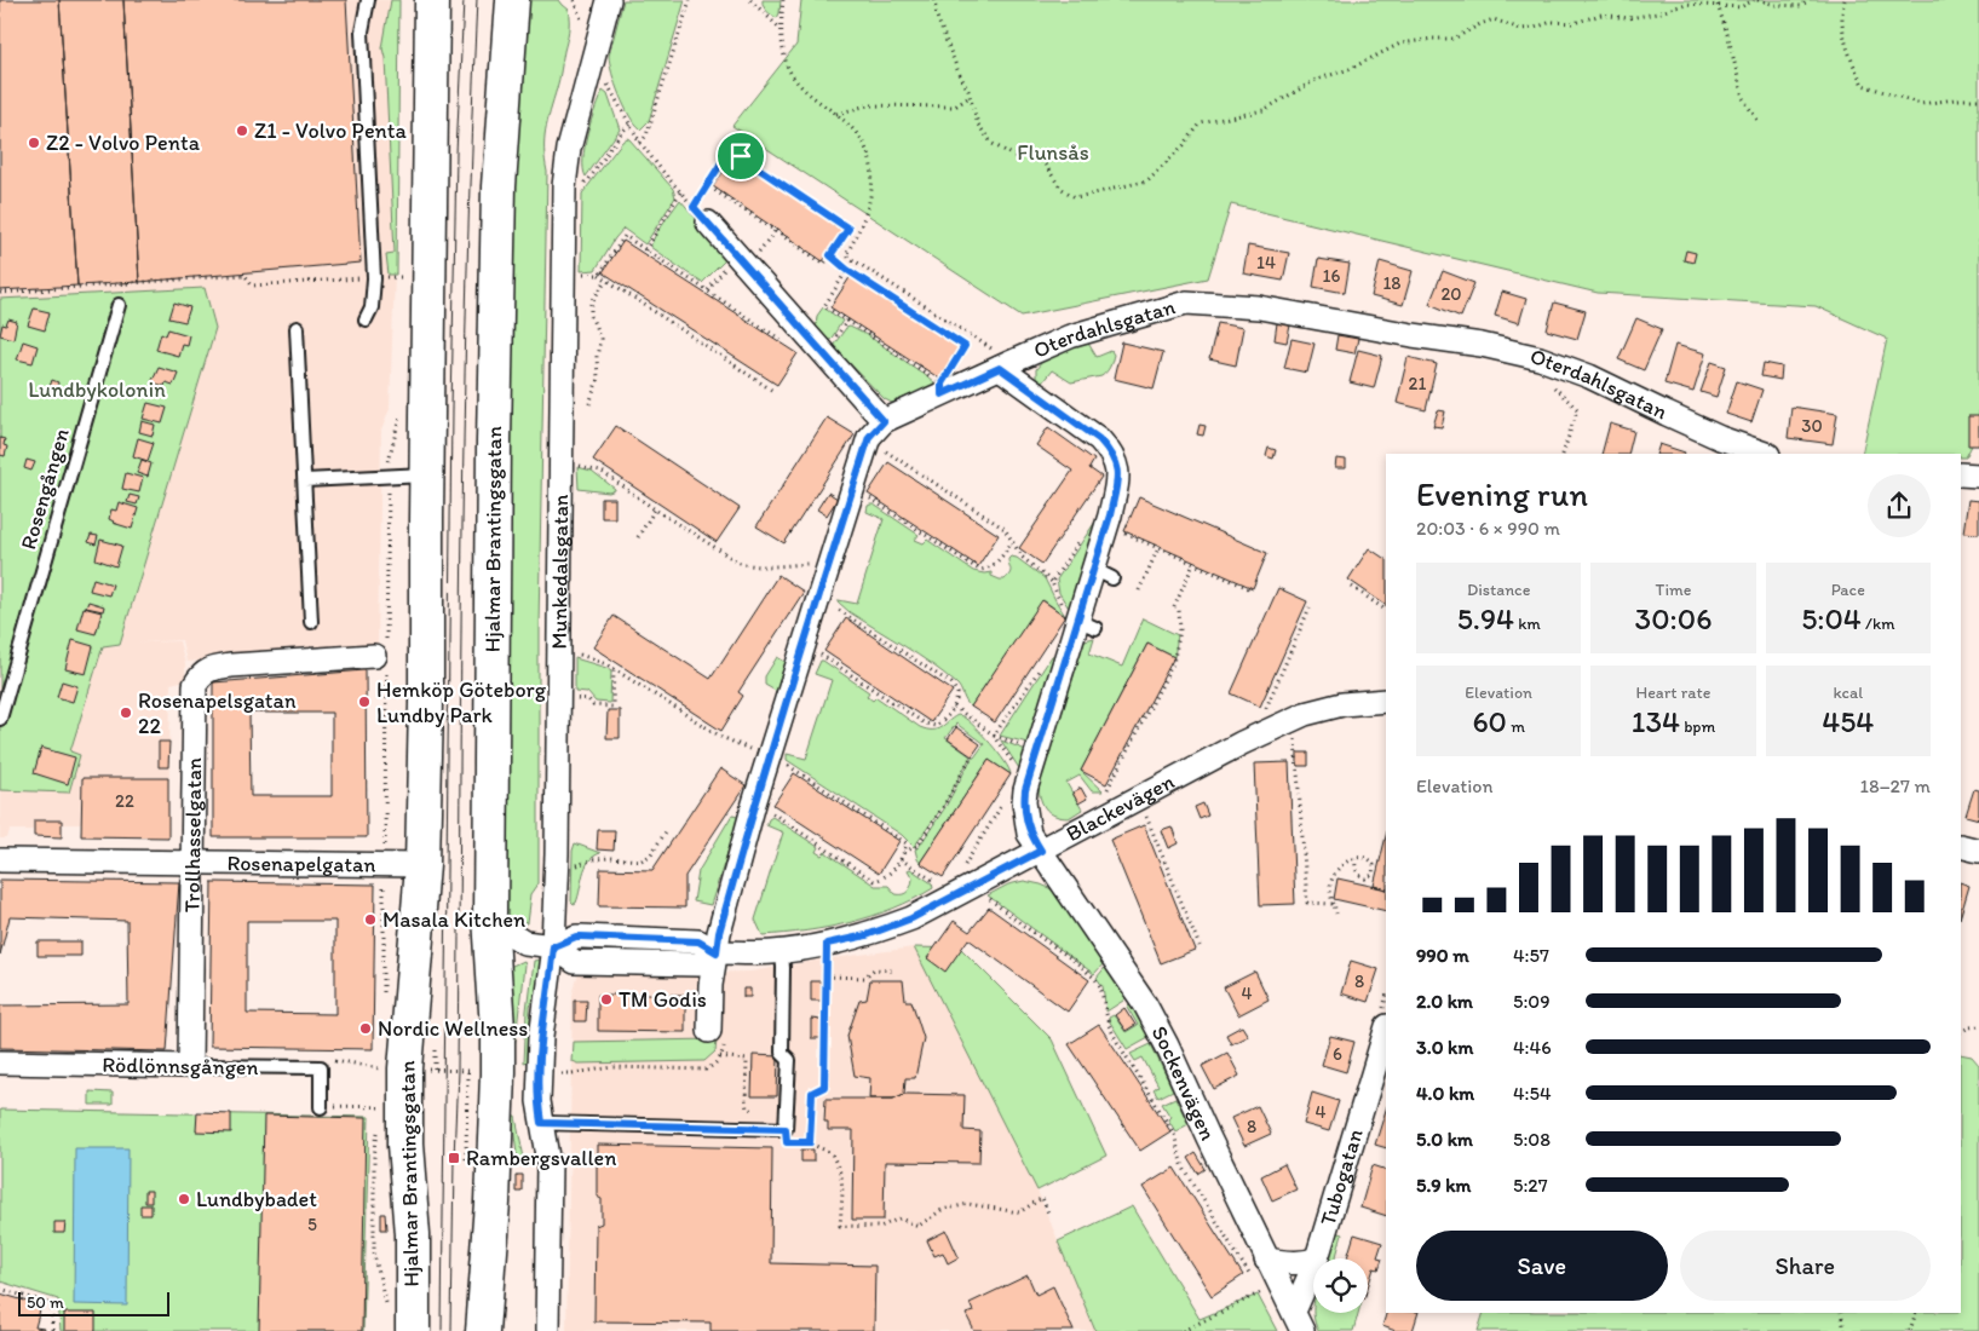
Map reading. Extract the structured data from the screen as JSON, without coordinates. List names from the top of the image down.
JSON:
{
  "streets": {
    "main road": ["Hjalmar Brantingsgatan"],
    "street": [
      "Oterdahlsgatan",
      "Munkedalsgatan",
      "Blackevägen",
      "Trollhasselgatan",
      "Rosenapelgatan",
      "Rödlönnsgången",
      "Sockenvägen",
      "Tubogatan"
    ],
    "lane": ["Rosengången"]
  },
  "crossings": [
    ["Oterdahlsgatan", "Blackevägen"],
    ["Oterdahlsgatan", "Sockenvägen"],
    ["Hjalmar Brantingsgatan", "Rosenapelgatan"],
    ["Blackevägen", "Sockenvägen"],
    ["Trollhasselgatan", "Rosenapelgatan"],
    ["Trollhasselgatan", "Rödlönnsgången"],
    ["Sockenvägen", "Tubogatan"]
  ],
  "parks": ["Flunsås", "Lundbykolonin"],
  "places": {
    "other": [
      "Z1 - Volvo Penta",
      "Z2 - Volvo Penta",
      "Hemköp Göteborg Lundby Park",
      "Rosenapelsgatan 22",
      "Masala Kitchen",
      "TM Godis",
      "Nordic Wellness",
      "Lundbybadet"
    ],
    "transit": ["Rambergsvallen"]
  },
  "house_numbers": [
    "14",
    "16",
    "18",
    "20",
    "21",
    "30",
    "22",
    "8",
    "4",
    "6",
    "4",
    "8",
    "5"
  ],
  "scale_bar": "50 m",
  "page": {
    "heading": ["Evening run", "20:03 · 6 × 990 m"],
    "stats": [
      ["Distance", "5.94 km"],
      ["Time", "30:06"],
      ["Pace", "5:04 /km"],
      ["Elevation", "60 m"],
      ["Heart rate", "134 bpm"],
      ["kcal", "454"]
    ],
    "chart": ["Elevation", "18–27 m"],
    "list": [
      {
        "name": "990 m",
        "note": "4:57"
      },
      {
        "name": "2.0 km",
        "note": "5:09"
      },
      {
        "name": "3.0 km",
        "note": "4:46"
      },
      {
        "name": "4.0 km",
        "note": "4:54"
      },
      {
        "name": "5.0 km",
        "note": "5:08"
      },
      {
        "name": "5.9 km",
        "note": "5:27"
      }
    ],
    "buttons": ["Save", "Share"],
    "scale": "50 m"
  }
}
